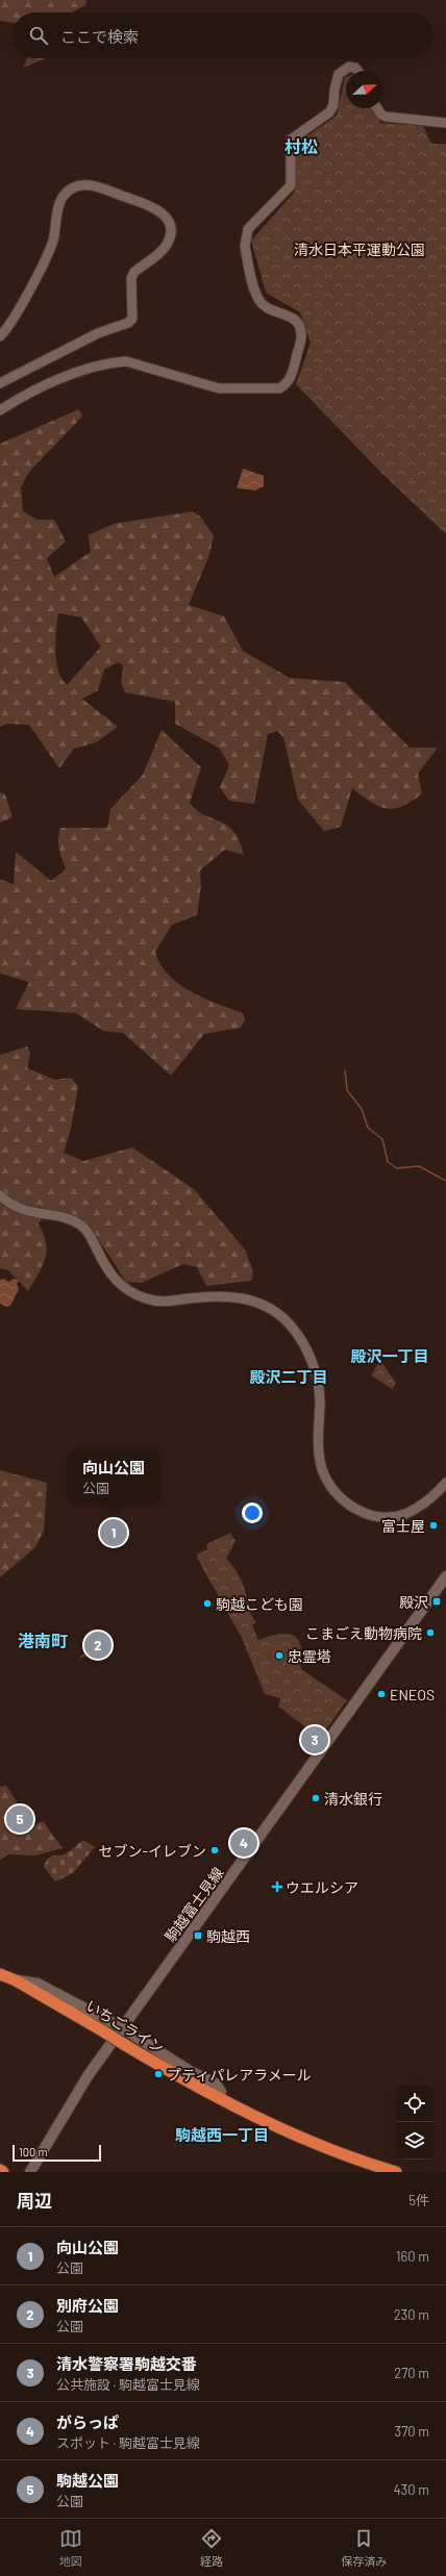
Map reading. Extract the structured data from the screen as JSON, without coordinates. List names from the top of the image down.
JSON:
{
  "streets": {
    "highway": ["いちごライン"],
    "main road": ["駒越富士見線"]
  },
  "districts": [
    "村松",
    "殿沢一丁目",
    "殿沢二丁目",
    "港南町",
    "駒越西一丁目"
  ],
  "parks": ["清水日本平運動公園"],
  "places": {
    "other": [
      "富士屋",
      "駒越こども園",
      "こまごえ動物病院",
      "忠霊塔",
      "ENEOS",
      "清水銀行",
      "セブン-イレブン",
      "プティパレアラメール"
    ],
    "transit": ["殿沢", "駒越西"],
    "health": ["ウエルシア"]
  },
  "scale_bar": "100 m",
  "north": "top right",
  "page": {
    "search": "ここで検索",
    "popup": ["向山公園", "公園"],
    "pins": [
      "1",
      "2",
      "3",
      "5",
      "4"
    ],
    "scale": "100 m",
    "heading": ["周辺", "5件"],
    "list": [
      {
        "mark": "1",
        "name": "向山公園",
        "note": "公園",
        "value": "160 m"
      },
      {
        "mark": "2",
        "name": "別府公園",
        "note": "公園",
        "value": "230 m"
      },
      {
        "mark": "3",
        "name": "清水警察署駒越交番",
        "note": "公共施設 · 駒越富士見線",
        "value": "270 m"
      },
      {
        "mark": "4",
        "name": "がらっぱ",
        "note": "スポット · 駒越富士見線",
        "value": "370 m"
      },
      {
        "mark": "5",
        "name": "駒越公園",
        "note": "公園",
        "value": "430 m"
      }
    ],
    "nav": ["地図", "経路", "保存済み"]
  }
}
